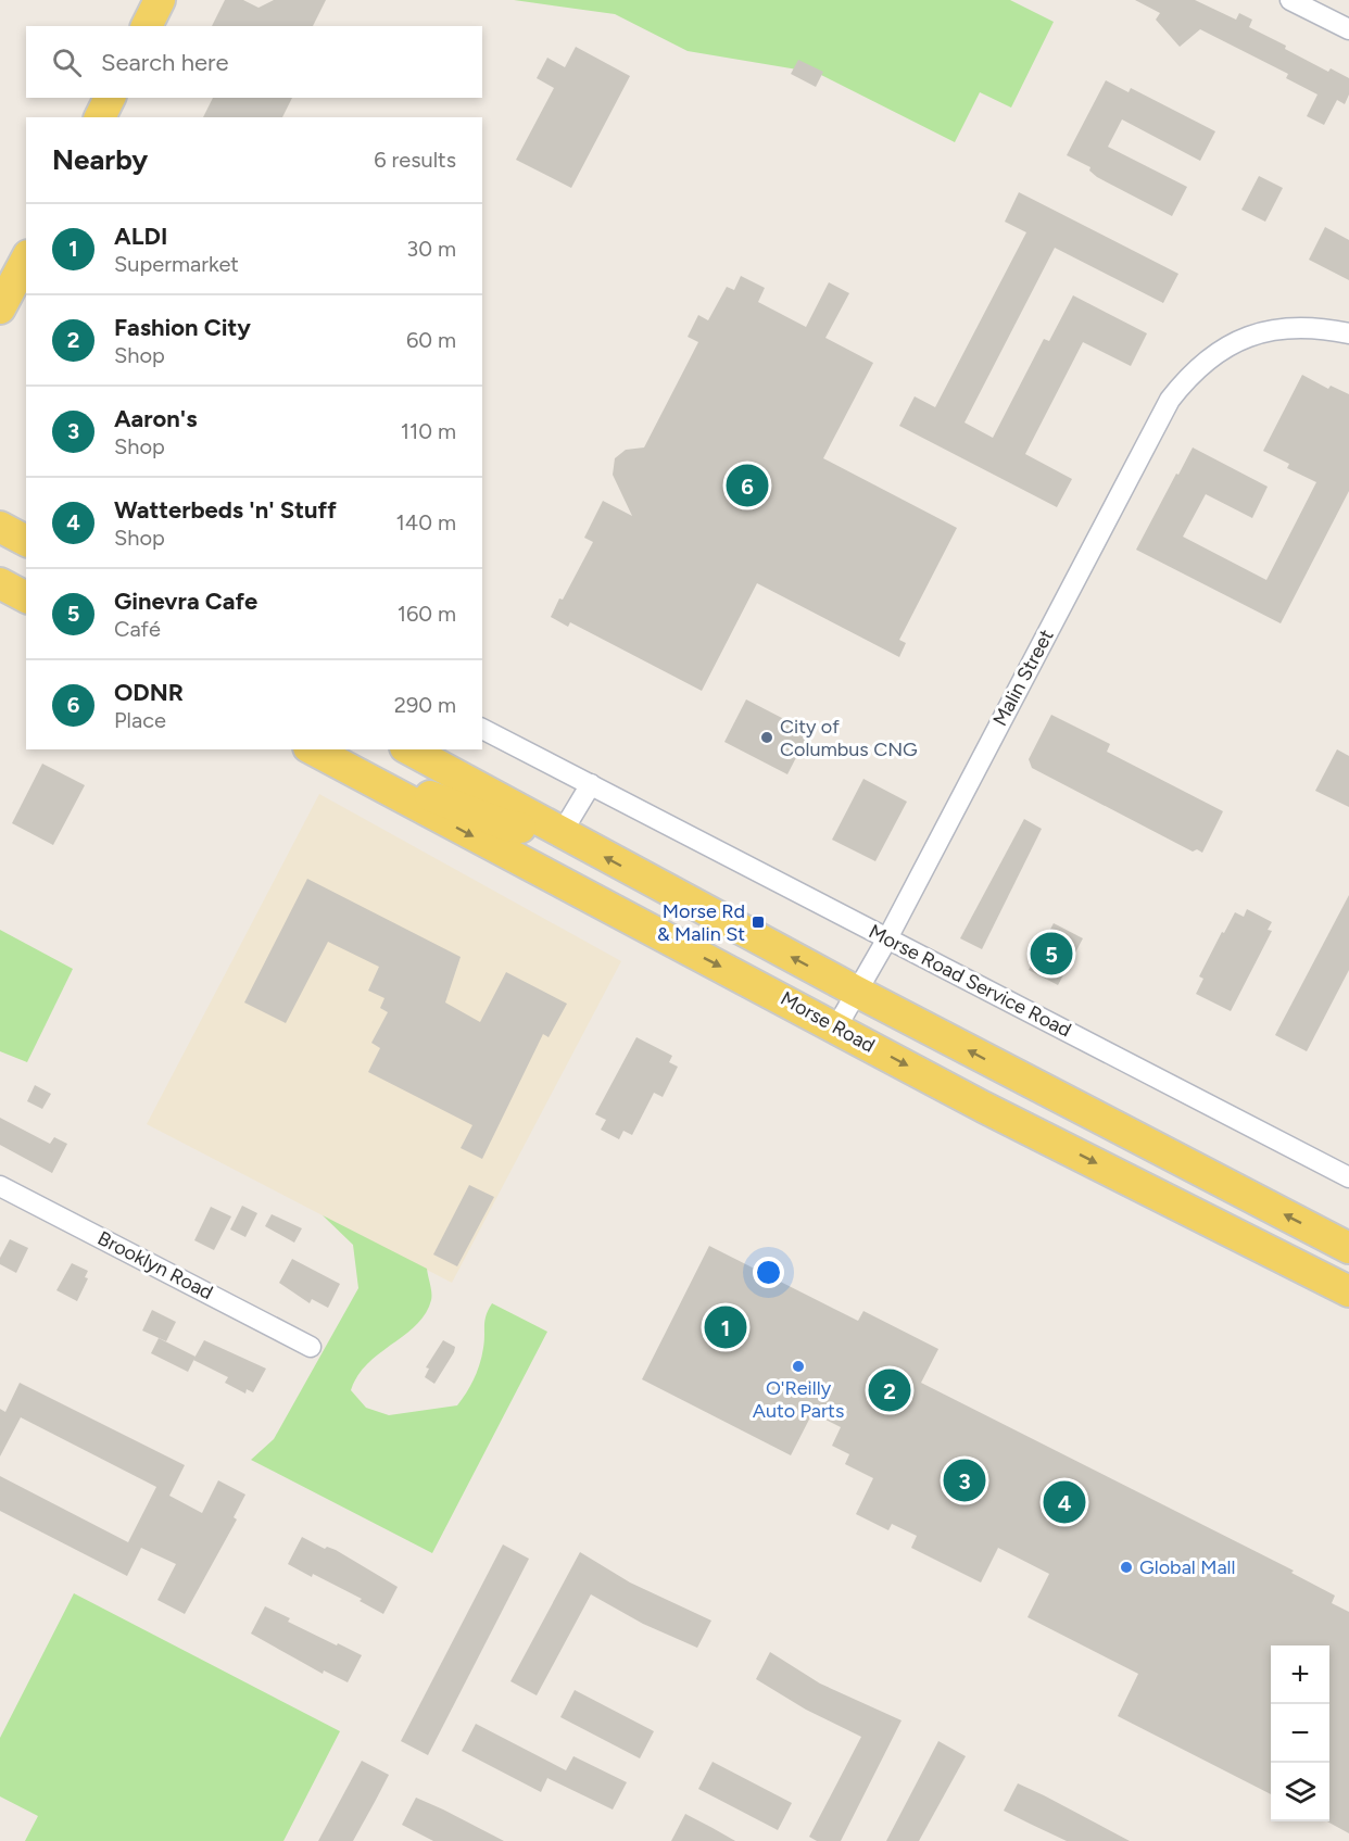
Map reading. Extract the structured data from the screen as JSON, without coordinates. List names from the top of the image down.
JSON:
{
  "streets": {
    "main road": ["Morse Road"],
    "street": ["Malin Street", "Morse Road Service Road", "Brooklyn Road"]
  },
  "crossings": [
    ["Malin Street", "Morse Road Service Road"],
    ["Malin Street", "Morse Road"]
  ],
  "places": {
    "other": ["City of Columbus CNG", "O'Reilly Auto Parts", "Global Mall"],
    "transit": ["Morse Rd & Malin St"]
  },
  "page": {
    "search": "Search here",
    "heading": ["Nearby", "6 results"],
    "list": [
      {
        "mark": "1",
        "name": "ALDI",
        "note": "Supermarket",
        "value": "30 m"
      },
      {
        "mark": "2",
        "name": "Fashion City",
        "note": "Shop",
        "value": "60 m"
      },
      {
        "mark": "3",
        "name": "Aaron's",
        "note": "Shop",
        "value": "110 m"
      },
      {
        "mark": "4",
        "name": "Watterbeds 'n' Stuff",
        "note": "Shop",
        "value": "140 m"
      },
      {
        "mark": "5",
        "name": "Ginevra Cafe",
        "note": "Café",
        "value": "160 m"
      },
      {
        "mark": "6",
        "name": "ODNR",
        "note": "Place",
        "value": "290 m"
      }
    ],
    "pins": [
      "6",
      "5",
      "1",
      "2",
      "3",
      "4"
    ],
    "map_buttons": ["+", "−"]
  }
}
